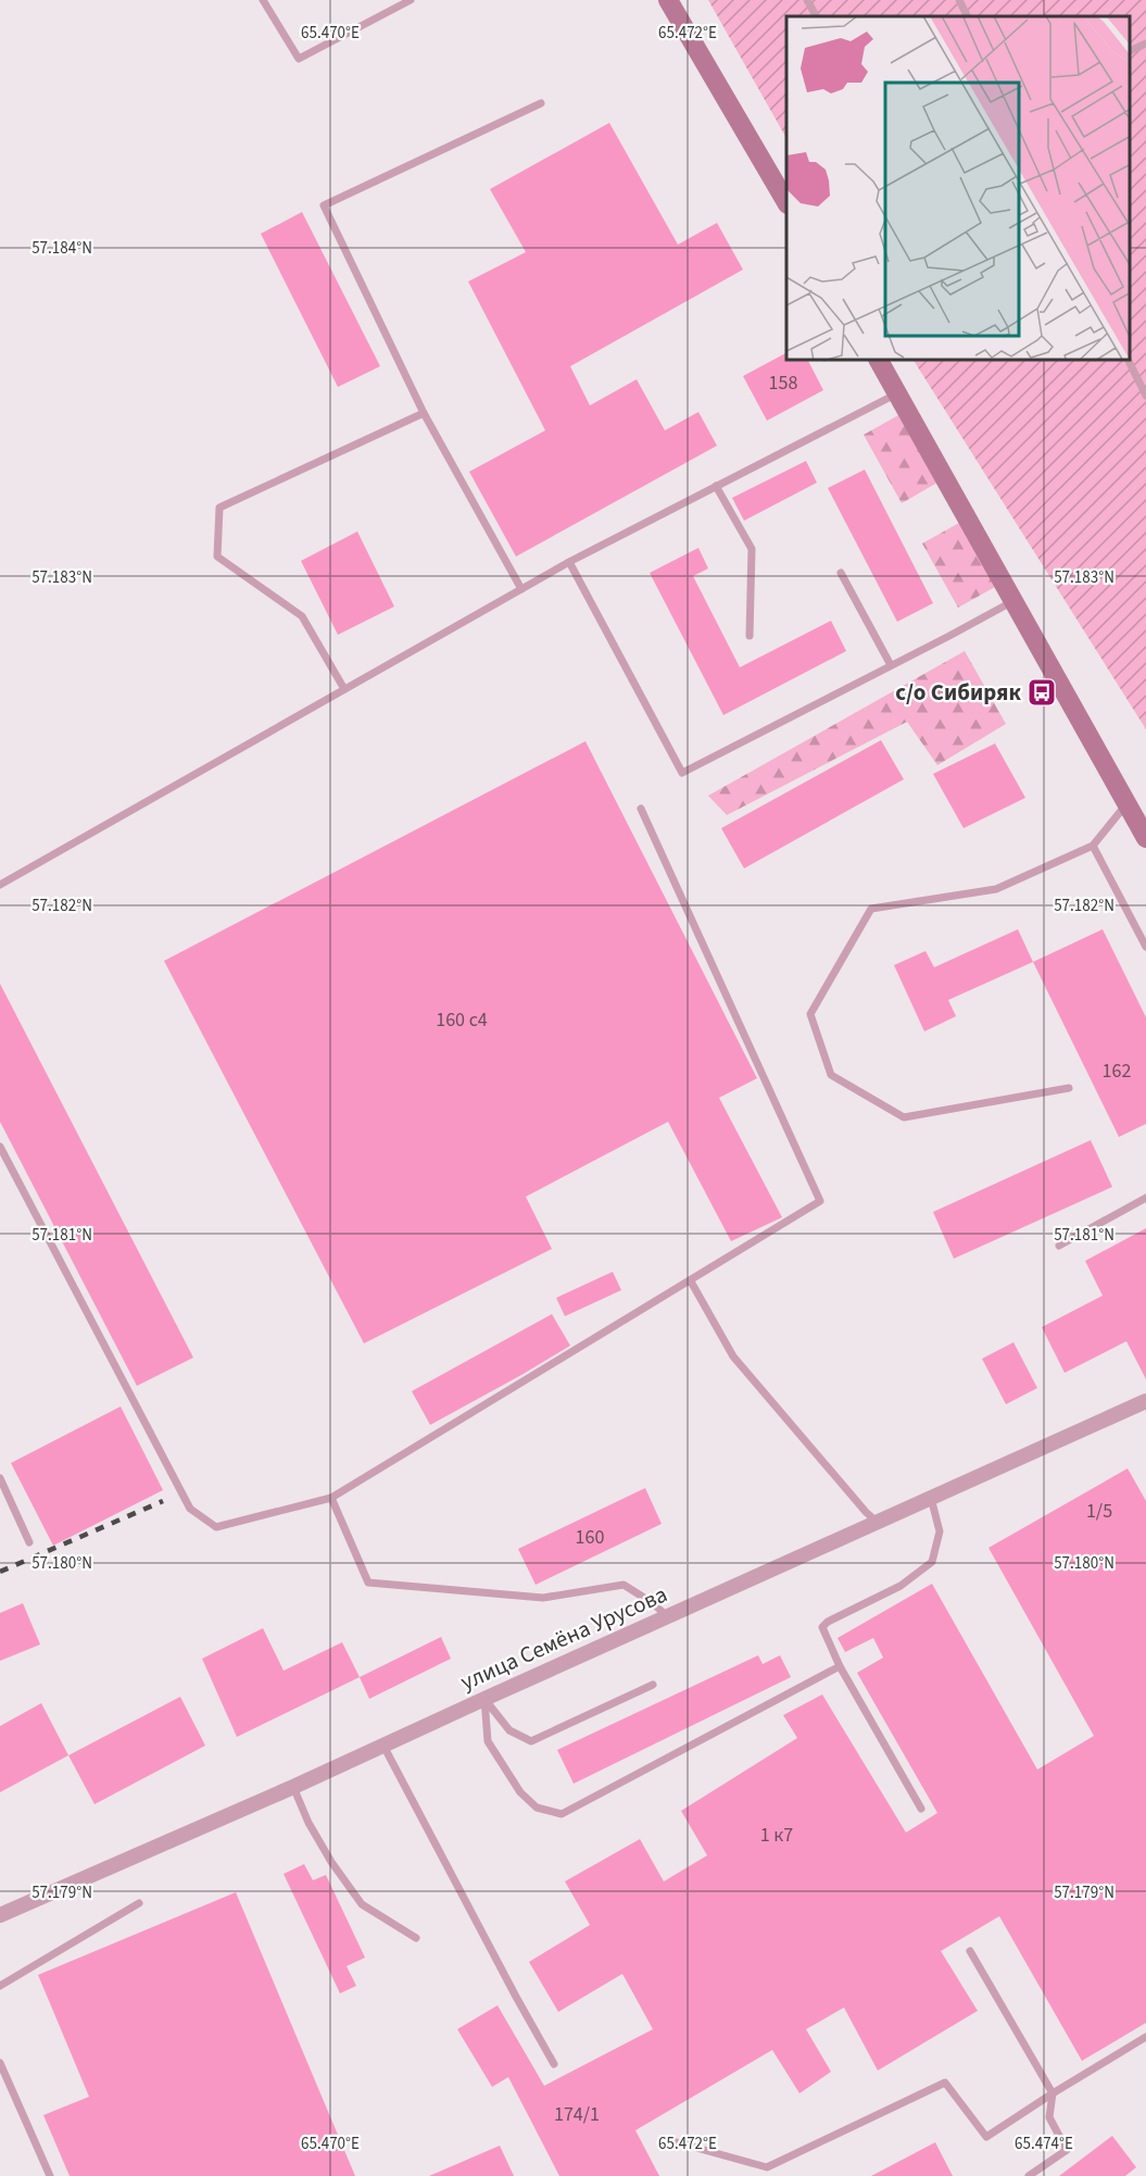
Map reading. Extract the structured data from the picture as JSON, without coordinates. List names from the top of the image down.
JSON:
{
  "streets": {
    "street": ["улица Семёна Урусова"]
  },
  "places": {
    "bus stop": ["с/о Сибиряк"]
  },
  "house_numbers": [
    "158",
    "160 с4",
    "162",
    "1/5",
    "160",
    "1 к7",
    "174/1"
  ],
  "coordinates": [
    "65.470°E",
    "65.472°E",
    "57.184°N",
    "57.183°N",
    "57.182°N",
    "57.181°N",
    "57.180°N",
    "57.179°N",
    "65.474°E"
  ]
}
